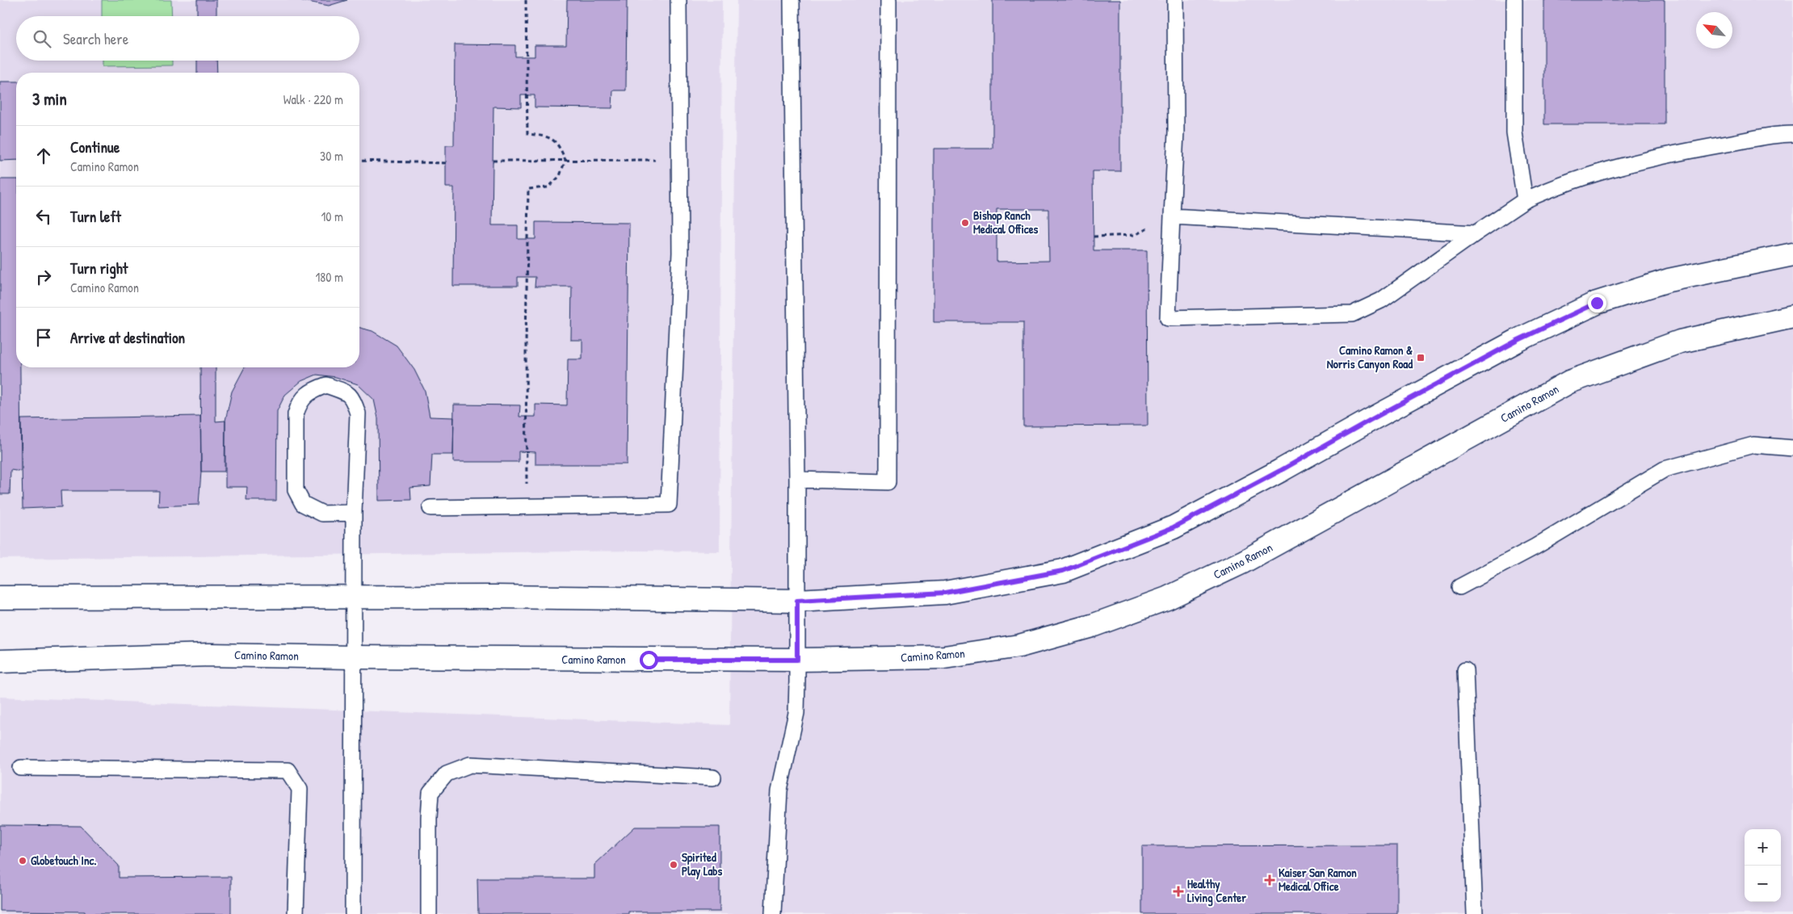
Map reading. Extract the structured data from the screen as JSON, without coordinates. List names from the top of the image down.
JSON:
{
  "streets": {
    "street": ["Camino Ramon"]
  },
  "places": {
    "other": ["Bishop Ranch Medical Offices", "Globetouch Inc.", "Spirited Play Labs"],
    "transit": ["Camino Ramon & Norris Canyon Road"],
    "health": ["Kaiser San Ramon Medical Office", "Healthy Living Center"]
  },
  "north": "top left",
  "page": {
    "search": "Search here",
    "heading": ["3 min", "Walk · 220 m"],
    "list": [
      ["Continue", "Camino Ramon", "30 m"],
      ["Turn left", "10 m"],
      ["Turn right", "Camino Ramon", "180 m"],
      "Arrive at destination"
    ],
    "map_buttons": ["+", "−"]
  }
}
